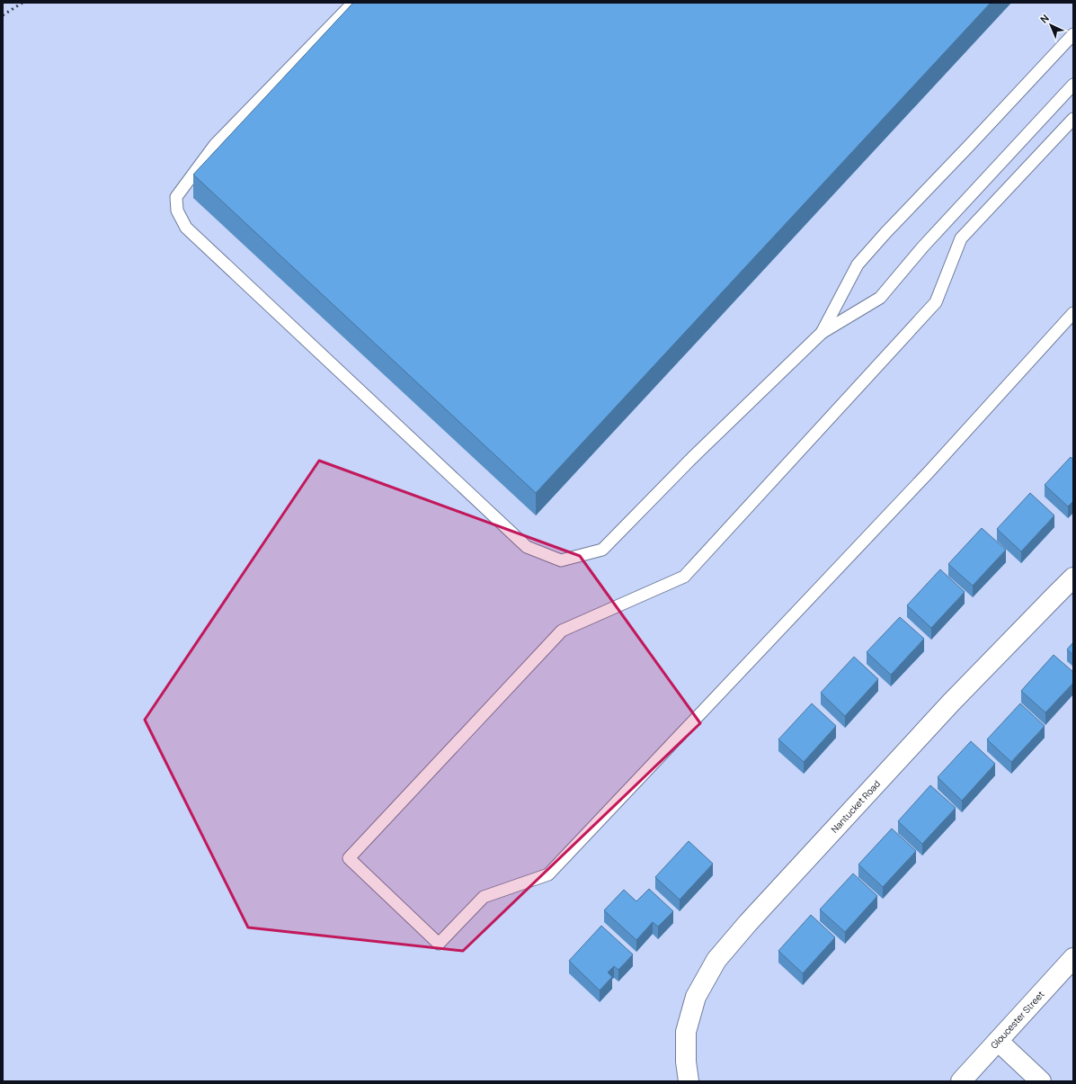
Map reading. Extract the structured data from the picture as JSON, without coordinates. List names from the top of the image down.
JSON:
{
  "streets": {
    "street": ["Nantucket Road", "Gloucester Street"]
  },
  "north": "top left"
}
